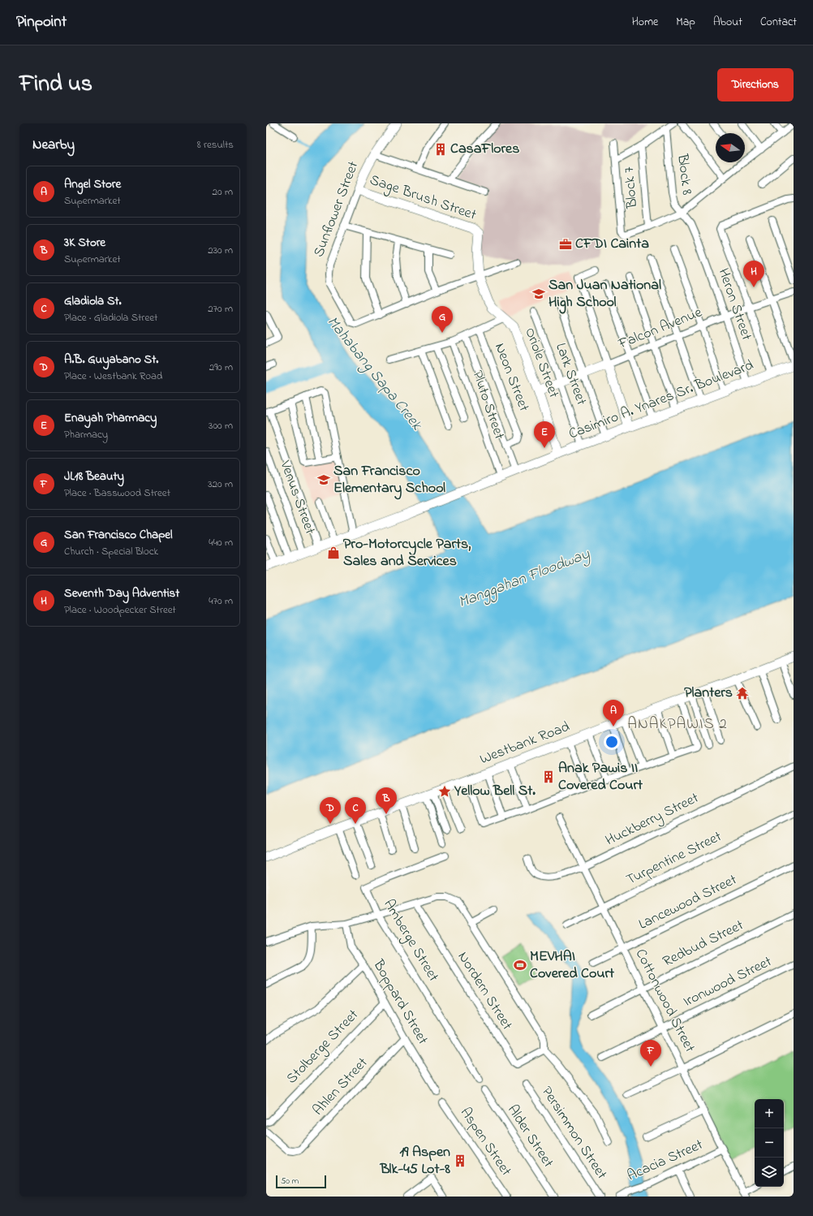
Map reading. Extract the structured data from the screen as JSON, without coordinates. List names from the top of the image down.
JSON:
{
  "streets": {
    "street": [
      "Block 8",
      "Block 7",
      "Sage Brush Street",
      "Sunflower Street",
      "Heron Street",
      "Falcon Avenue",
      "Oriole Street",
      "Lark Street",
      "Neon Street",
      "Casimiro A. Ynares Sr. Boulevard",
      "Pluto Street",
      "Venus Street",
      "Westbank Road",
      "Huckberry Street",
      "Turpentine Street",
      "Lancewood Street",
      "Amberge Street",
      "Redbud Street",
      "Ironwood Street",
      "Nordern Street",
      "Cottonwood Street",
      "Boppard Street",
      "Stolberge Street",
      "Ahlen Street",
      "Persimmon Street",
      "Alder Street",
      "Aspen Street",
      "Acacia Street"
    ]
  },
  "crossings": [
    ["Block 8", "Heron Street"],
    ["Sage Brush Street", "Sunflower Street"],
    ["Sage Brush Street", "Oriole Street"],
    ["Heron Street", "Falcon Avenue"],
    ["Heron Street", "Casimiro A. Ynares Sr. Boulevard"],
    ["Falcon Avenue", "Oriole Street"],
    ["Falcon Avenue", "Lark Street"],
    ["Oriole Street", "Casimiro A. Ynares Sr. Boulevard"],
    ["Lark Street", "Casimiro A. Ynares Sr. Boulevard"],
    ["Casimiro A. Ynares Sr. Boulevard", "Pluto Street"],
    ["Casimiro A. Ynares Sr. Boulevard", "Venus Street"],
    ["Huckberry Street", "Cottonwood Street"],
    ["Turpentine Street", "Cottonwood Street"],
    ["Lancewood Street", "Cottonwood Street"],
    ["Redbud Street", "Cottonwood Street"],
    ["Ironwood Street", "Cottonwood Street"],
    ["Cottonwood Street", "Acacia Street"],
    ["Boppard Street", "Stolberge Street"],
    ["Boppard Street", "Ahlen Street"]
  ],
  "districts": ["ANAKPAWIS 2"],
  "water": ["Mahabang Sapa Creek", "Manggahan Floodway"],
  "places": {
    "building": ["CasaFlores", "Anak Pawis II Covered Court", "19 Aspen Blk-45 Lot-8"],
    "office": ["CFDI Cainta"],
    "school or university": ["San Juan National High School", "San Francisco Elementary School"],
    "shop": ["Pro-Motorcycle Parts, Sales and Services"],
    "temple": ["Planters"],
    "place": ["Yellow Bell St."],
    "sports": ["MEVHAI Covered Court"]
  },
  "scale_bar": "50 m",
  "north": "left",
  "page": {
    "header": "Pinpoint",
    "nav": [
      "Home",
      "Map",
      "About",
      "Contact"
    ],
    "title": "Find us",
    "buttons": "Directions",
    "heading": ["Nearby", "8 results"],
    "list": [
      {
        "mark": "A",
        "name": "Angel Store",
        "note": "Supermarket",
        "value": "20 m"
      },
      {
        "mark": "B",
        "name": "3K Store",
        "note": "Supermarket",
        "value": "230 m"
      },
      {
        "mark": "C",
        "name": "Gladiola St.",
        "note": "Place · Gladiola Street",
        "value": "270 m"
      },
      {
        "mark": "D",
        "name": "A.B. Guyabano St.",
        "note": "Place · Westbank Road",
        "value": "290 m"
      },
      {
        "mark": "E",
        "name": "Enayah Pharmacy",
        "note": "Pharmacy",
        "value": "300 m"
      },
      {
        "mark": "F",
        "name": "JL18 Beauty",
        "note": "Place · Basswood Street",
        "value": "320 m"
      },
      {
        "mark": "G",
        "name": "San Francisco Chapel",
        "note": "Church · Special Block",
        "value": "440 m"
      },
      {
        "mark": "H",
        "name": "Seventh Day Adventist",
        "note": "Place · Woodpecker Street",
        "value": "470 m"
      }
    ],
    "pins": [
      "H",
      "G",
      "E",
      "A",
      "B",
      "C",
      "D",
      "F"
    ],
    "map_buttons": ["+", "−"],
    "scale": "50 m"
  }
}
